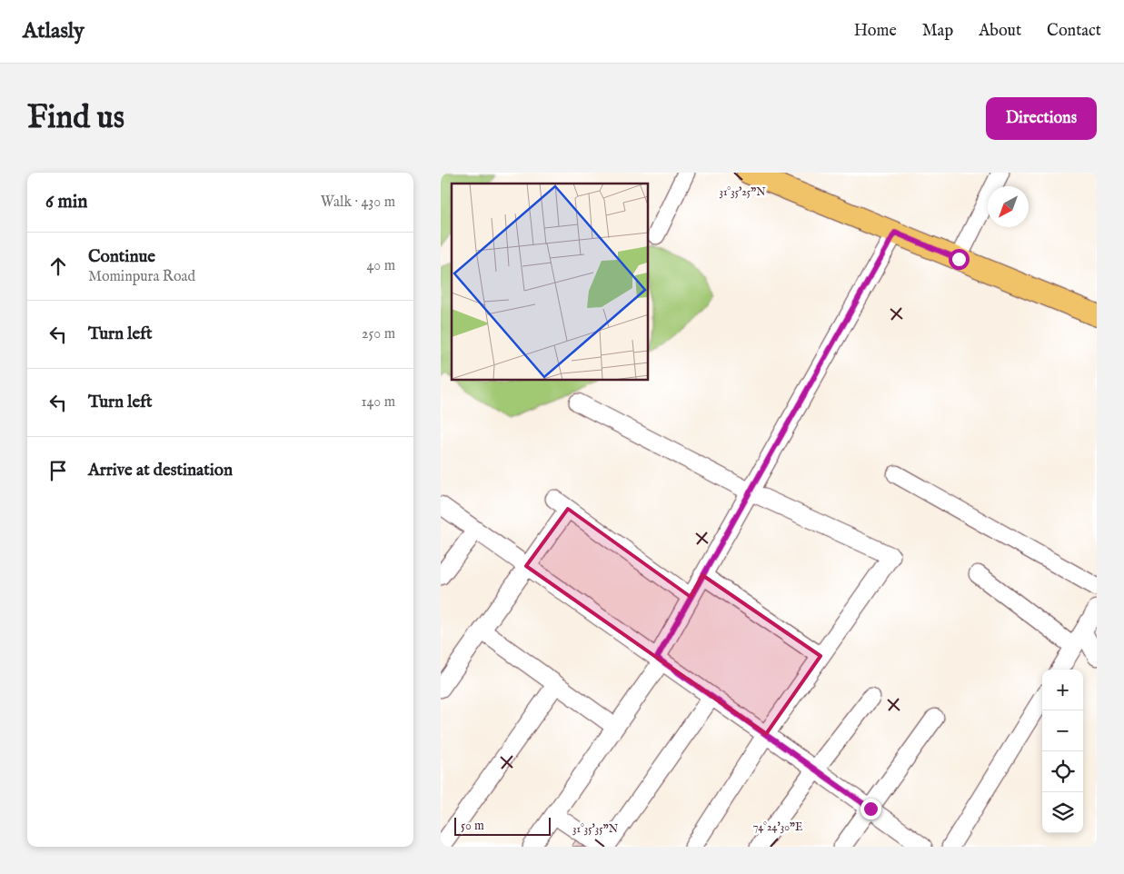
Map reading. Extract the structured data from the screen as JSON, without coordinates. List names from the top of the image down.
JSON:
{
  "scale_bar": "50 m",
  "north": "bottom left",
  "page": {
    "header": "Atlasly",
    "nav": [
      "Home",
      "Map",
      "About",
      "Contact"
    ],
    "buttons": "Directions",
    "title": "Find us",
    "heading": ["6 min", "Walk · 430 m"],
    "list": [
      ["Continue", "Mominpura Road", "40 m"],
      ["Turn left", "250 m"],
      ["Turn left", "140 m"],
      "Arrive at destination"
    ],
    "map_buttons": ["+", "−"],
    "scale": "50 m"
  },
  "coordinates": ["31°35'25\"N", "74°24'30\"E", "31°35'35\"N"]
}
